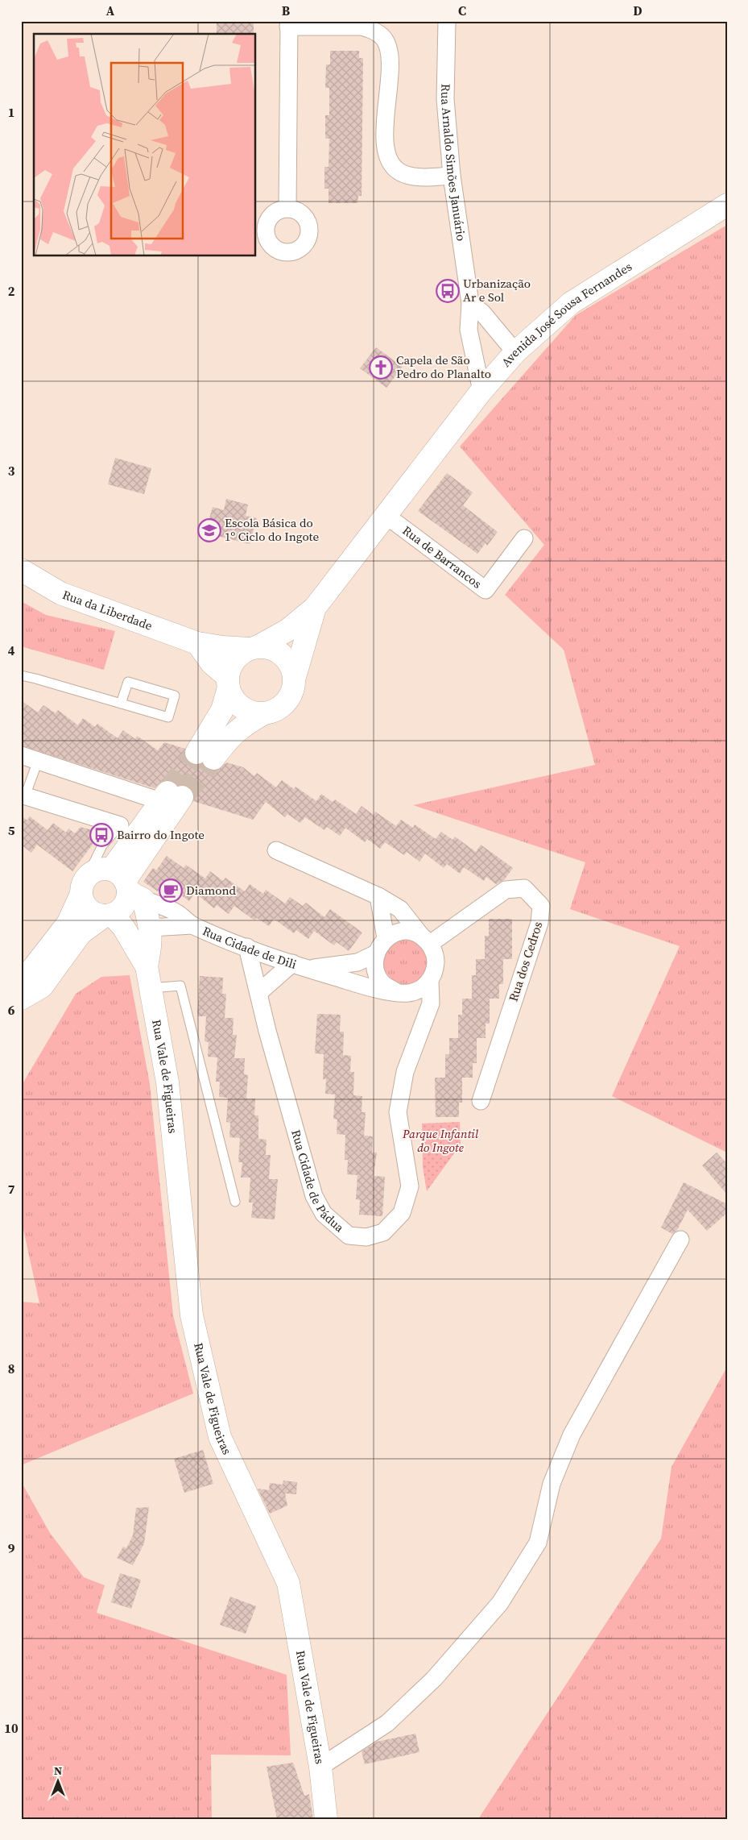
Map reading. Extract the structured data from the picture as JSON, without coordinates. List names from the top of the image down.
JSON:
{
  "streets": {
    "street": [
      "Rua Arnaldo Simões Januário",
      "Avenida José Sousa Fernandes",
      "Rua de Barrancos",
      "Rua da Liberdade",
      "Rua Cidade de Dili",
      "Rua dos Cedros",
      "Rua Vale de Figueiras",
      "Rua Cidade de Pádua"
    ]
  },
  "crossings": [
    ["Rua Arnaldo Simões Januário", "Avenida José Sousa Fernandes"],
    ["Avenida José Sousa Fernandes", "Rua de Barrancos"],
    ["Avenida José Sousa Fernandes", "Rua da Liberdade"],
    ["Rua Cidade de Dili", "Rua dos Cedros"],
    ["Rua Cidade de Dili", "Rua Vale de Figueiras"],
    ["Rua Cidade de Dili", "Rua Cidade de Pádua"],
    ["Rua dos Cedros", "Rua Cidade de Pádua"]
  ],
  "parks": ["Parque Infantil do Ingote"],
  "places": {
    "bus stop": ["Urbanização Ar e Sol", "Bairro do Ingote"],
    "church": ["Capela de São Pedro do Planalto"],
    "school or university": ["Escola Básica do 1º Ciclo do Ingote"],
    "cafe": ["Diamond"]
  },
  "north": "top",
  "grid": {
    "columns": [
      "A",
      "B",
      "C",
      "D"
    ],
    "rows": [
      "1",
      "2",
      "3",
      "4",
      "5",
      "6",
      "7",
      "8",
      "9",
      "10"
    ]
  }
}
